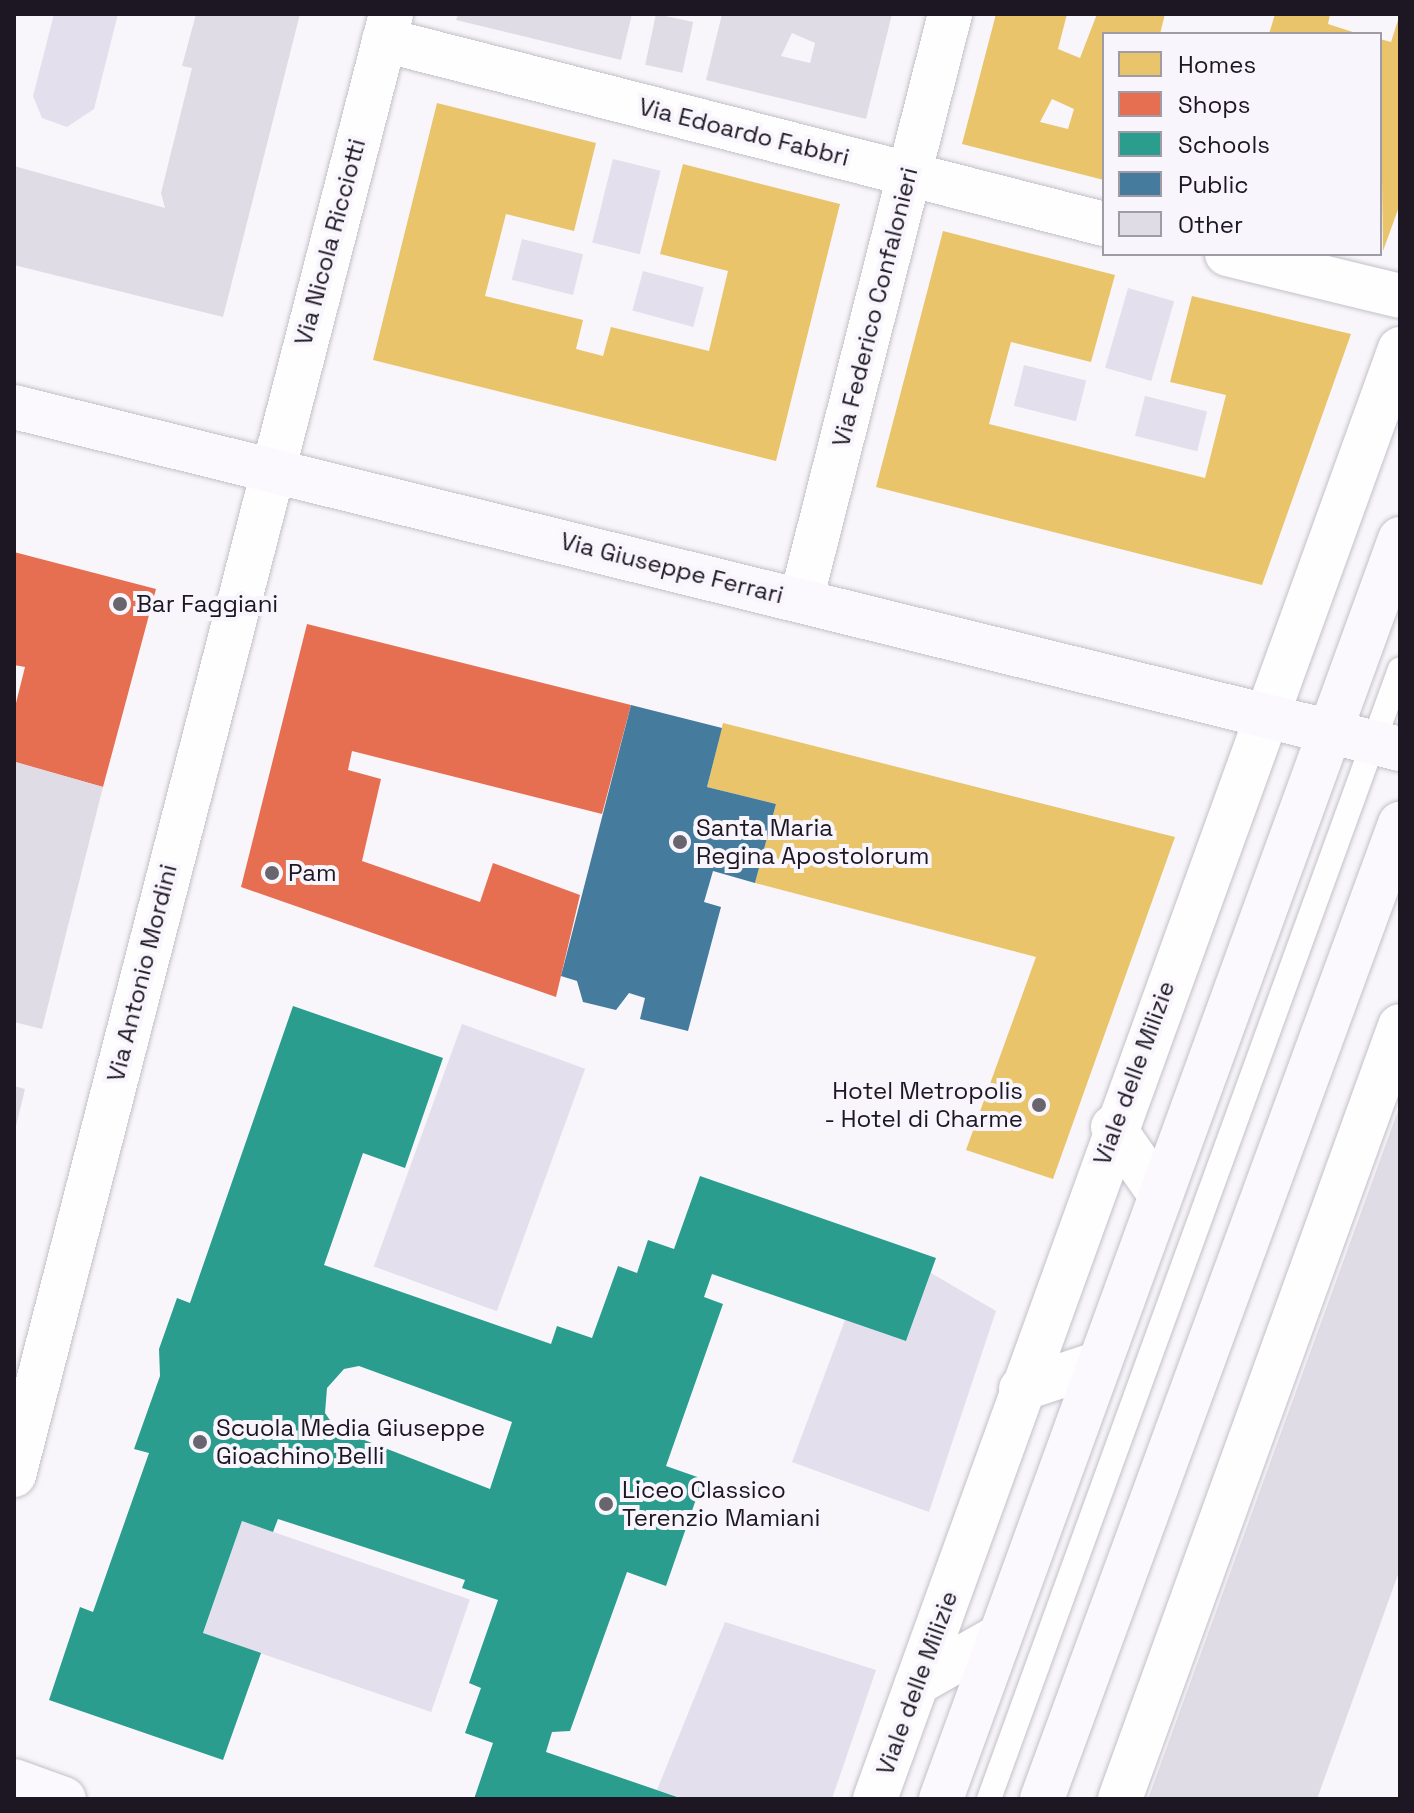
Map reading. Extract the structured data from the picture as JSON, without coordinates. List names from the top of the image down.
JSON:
{
  "streets": {
    "street": [
      "Via Edoardo Fabbri",
      "Via Nicola Ricciotti",
      "Via Federico Confalonieri",
      "Via Giuseppe Ferrari",
      "Via Antonio Mordini",
      "Viale delle Milizie"
    ]
  },
  "crossings": [
    ["Via Edoardo Fabbri", "Via Nicola Ricciotti"],
    ["Via Edoardo Fabbri", "Via Federico Confalonieri"],
    ["Via Nicola Ricciotti", "Via Giuseppe Ferrari"],
    ["Via Nicola Ricciotti", "Via Antonio Mordini"],
    ["Via Federico Confalonieri", "Via Giuseppe Ferrari"],
    ["Via Giuseppe Ferrari", "Via Antonio Mordini"],
    ["Via Giuseppe Ferrari", "Viale delle Milizie"]
  ],
  "places": [
    "Bar Faggiani",
    "Santa Maria Regina Apostolorum",
    "Pam",
    "Hotel Metropolis - Hotel di Charme",
    "Scuola Media Giuseppe Gioachino Belli",
    "Liceo Classico Terenzio Mamiani"
  ],
  "legend": [
    "Homes",
    "Shops",
    "Schools",
    "Public",
    "Other"
  ]
}
